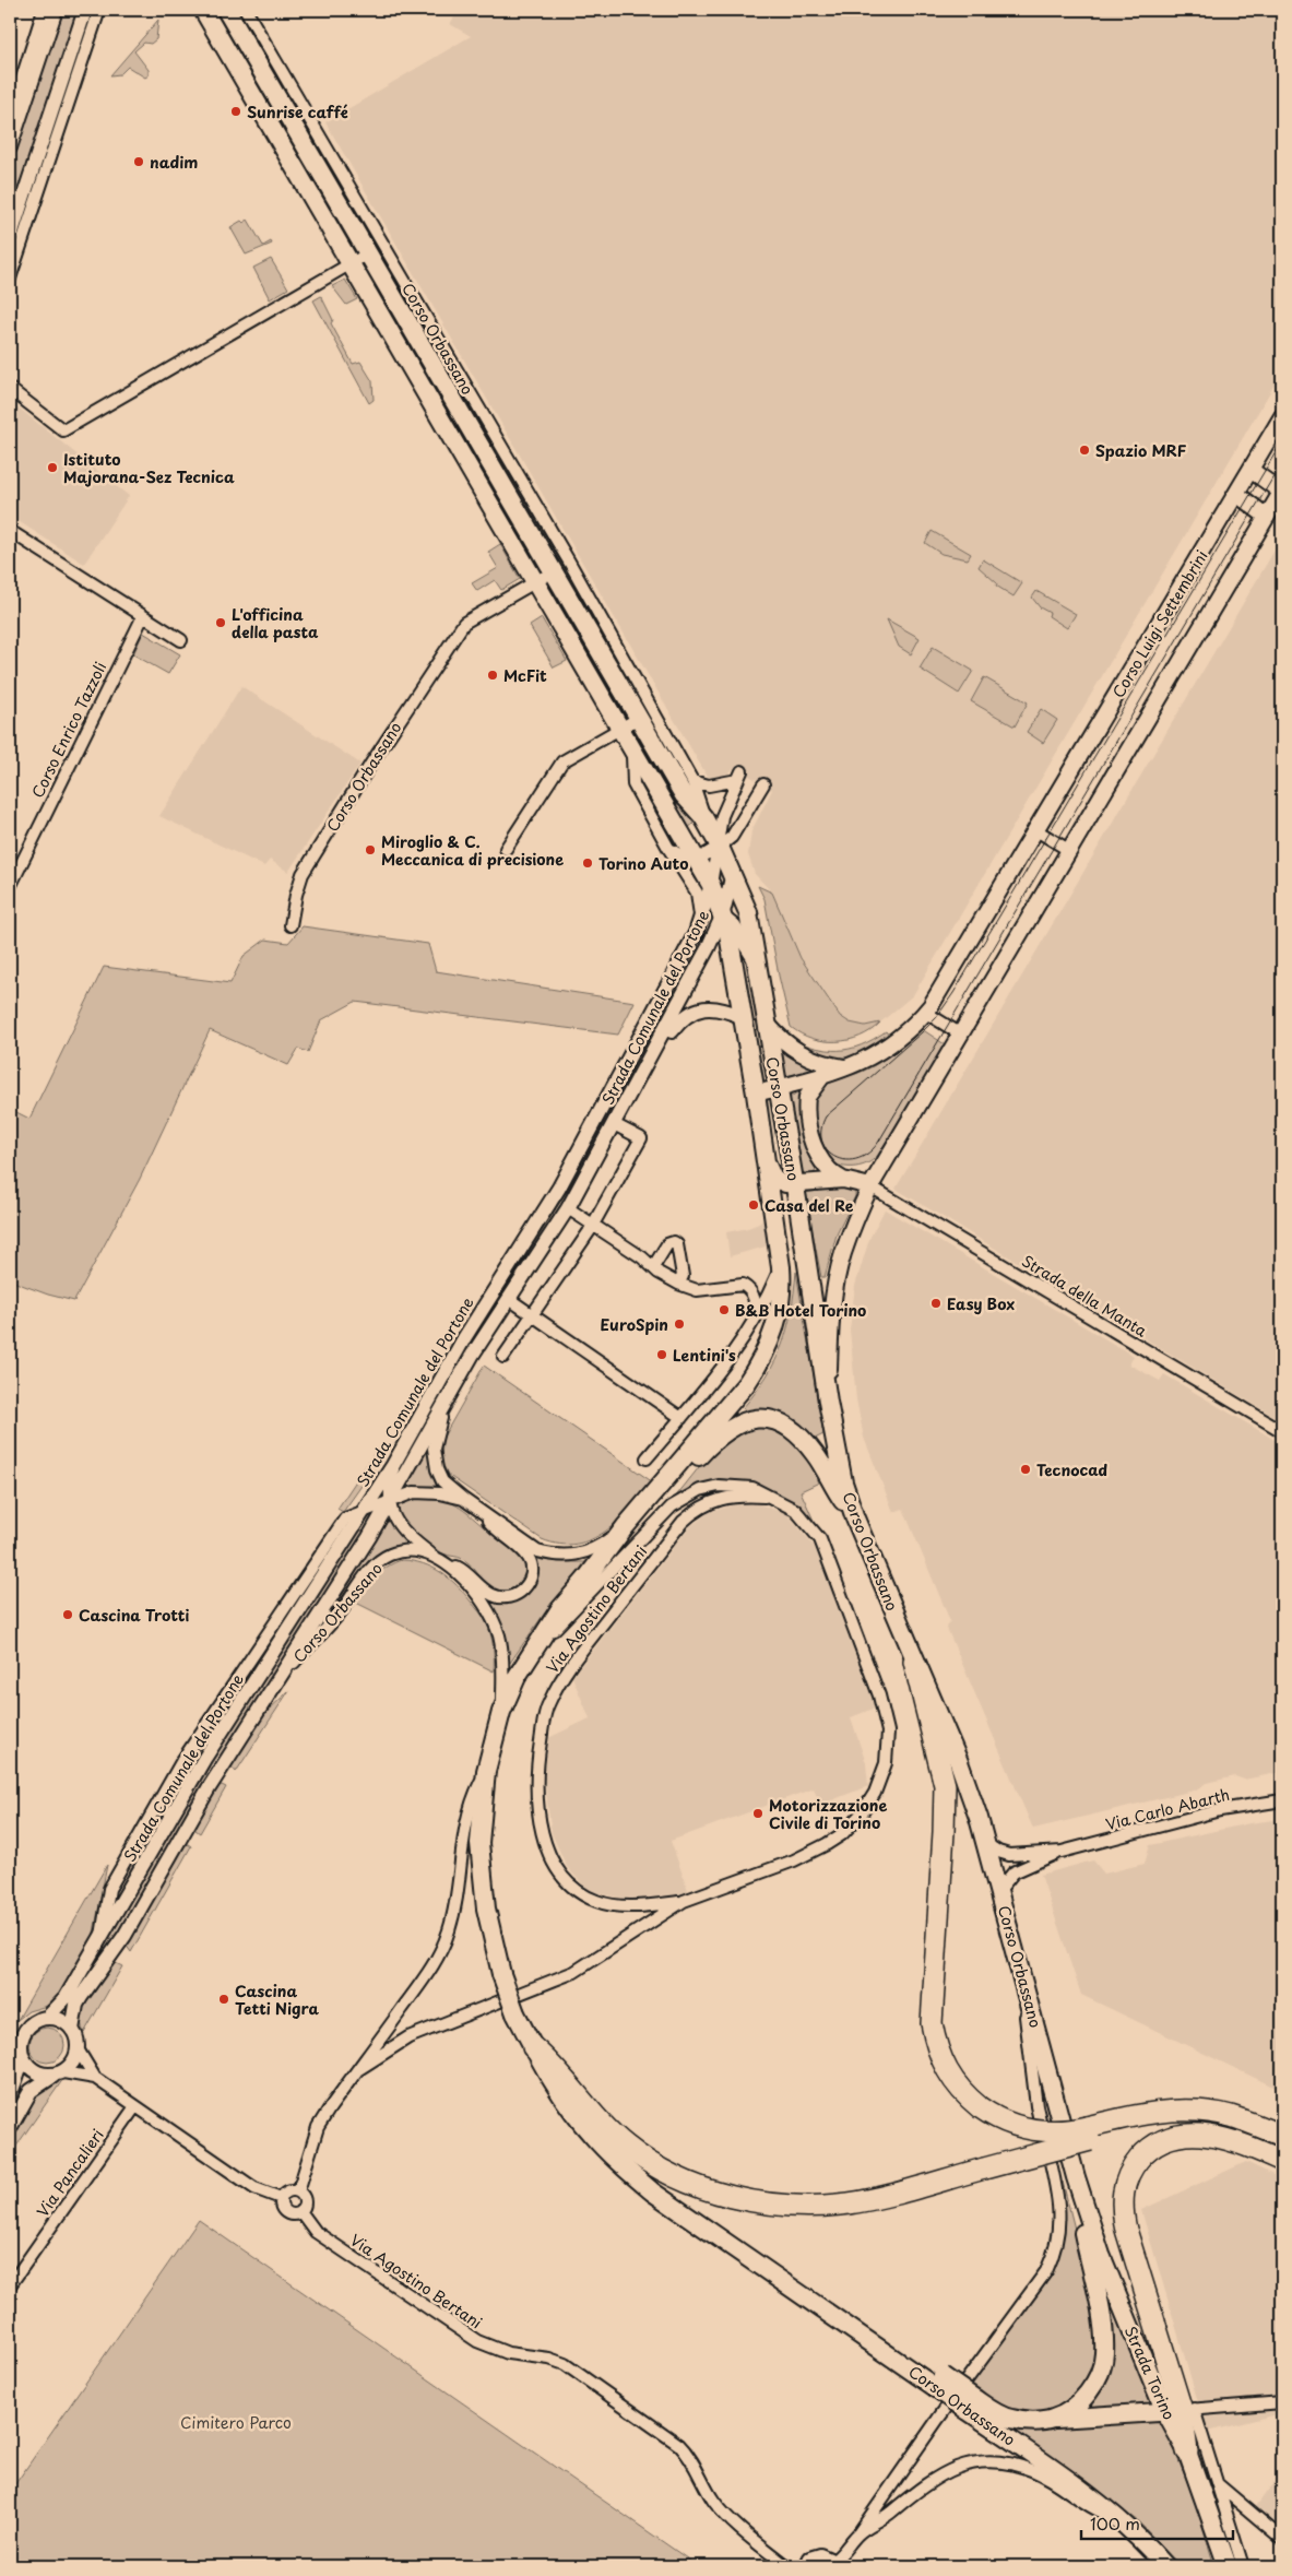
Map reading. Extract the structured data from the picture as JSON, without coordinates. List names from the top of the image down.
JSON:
{
  "streets": {
    "main road": ["Corso Orbassano", "Corso Luigi Settembrini", "Strada Torino"],
    "street": [
      "Corso Enrico Tazzoli",
      "Strada Comunale del Portone",
      "Strada della Manta",
      "Via Agostino Bertani",
      "Via Carlo Abarth",
      "Via Pancalieri"
    ]
  },
  "crossings": [
    ["Corso Orbassano", "Corso Luigi Settembrini"],
    ["Corso Orbassano", "Strada Comunale del Portone"],
    ["Corso Orbassano", "Via Agostino Bertani"],
    ["Corso Orbassano", "Via Carlo Abarth"],
    ["Corso Orbassano", "Strada Torino"]
  ],
  "parks": ["Cimitero Parco"],
  "places": [
    "Sunrise caffé",
    "nadim",
    "Spazio MRF",
    "Istituto Majorana-Sez Tecnica",
    "L'officina della pasta",
    "McFit",
    "Miroglio & C. Meccanica di precisione",
    "Torino Auto",
    "Casa del Re",
    "Easy Box",
    "B&B Hotel Torino",
    "EuroSpin",
    "Lentini's",
    "Tecnocad",
    "Cascina Trotti",
    "Motorizzazione Civile di Torino",
    "Cascina Tetti Nigra"
  ],
  "scale_bar": "100 m"
}
